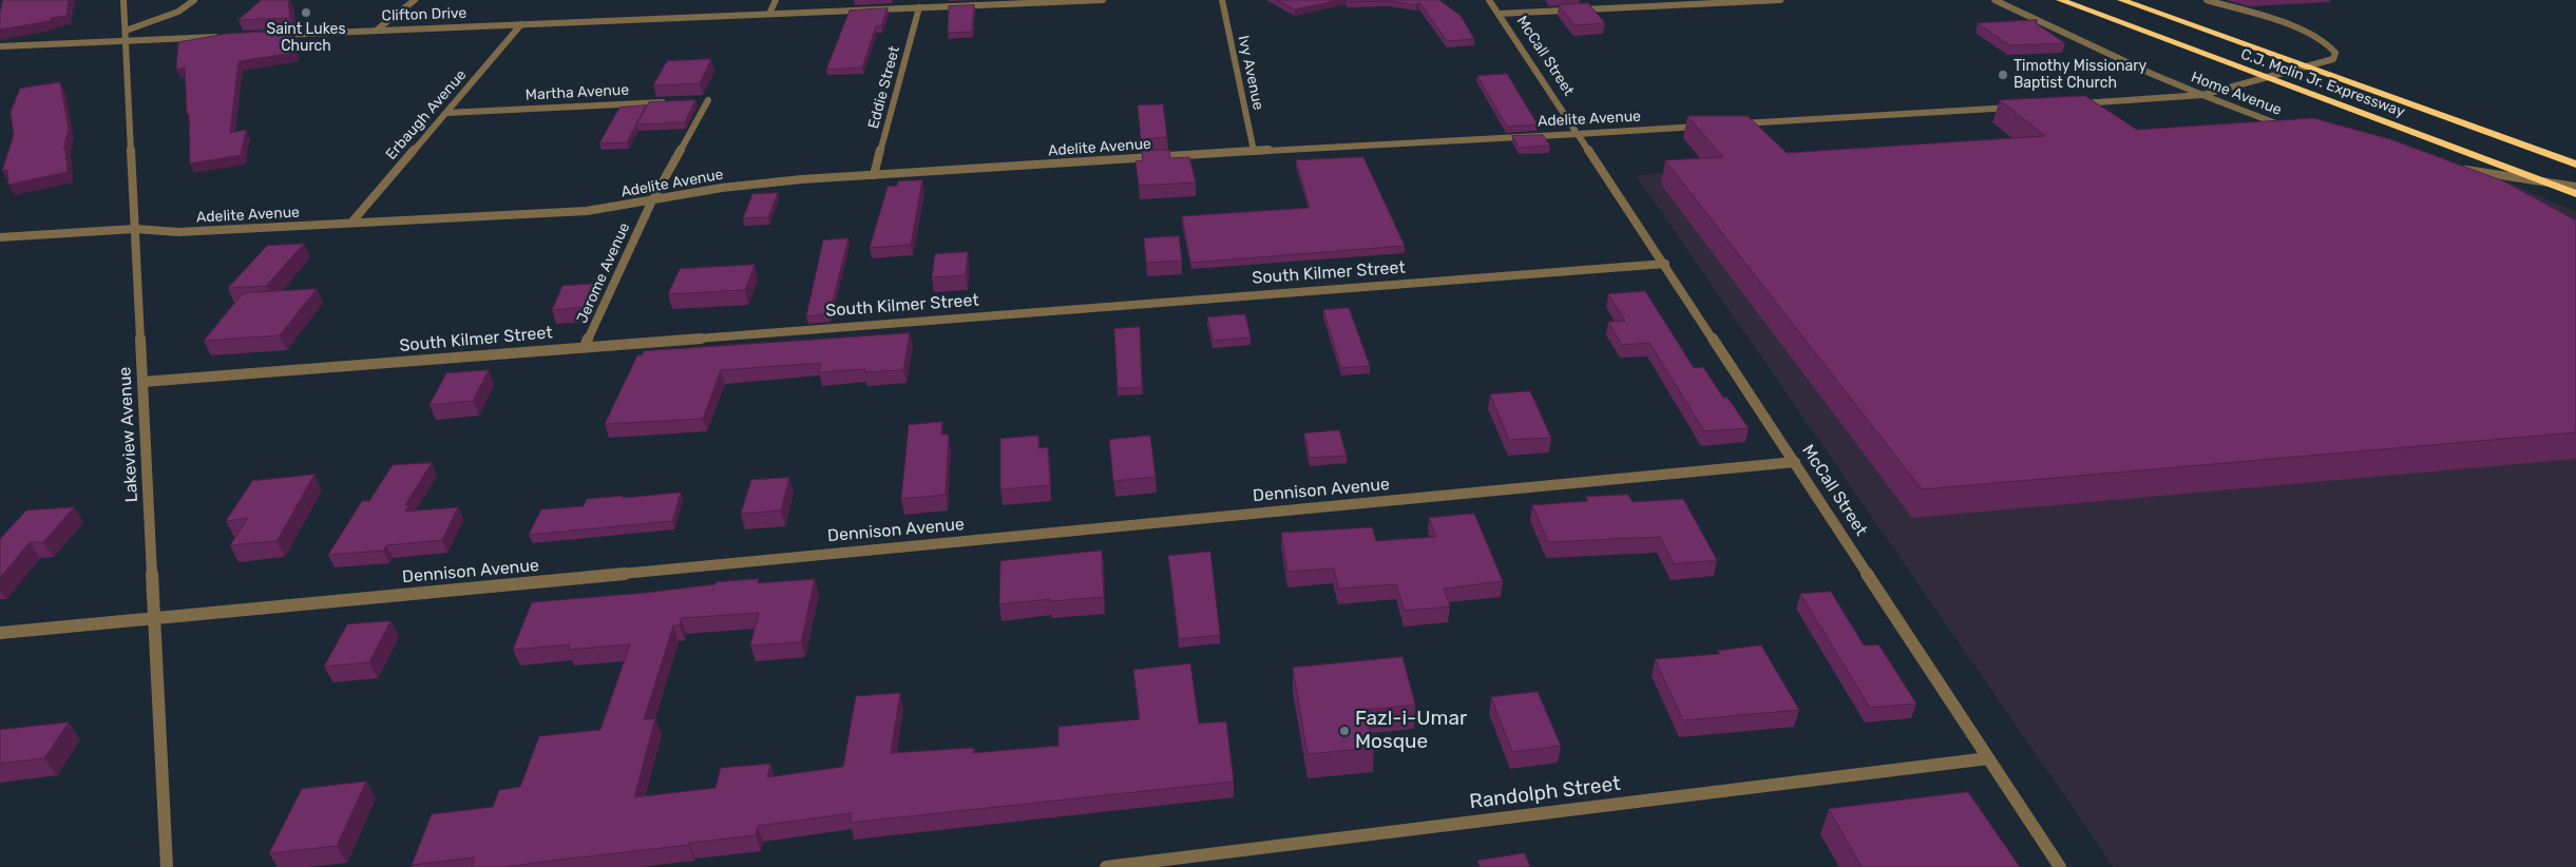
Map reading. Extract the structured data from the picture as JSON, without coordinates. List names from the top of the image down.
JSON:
{
  "streets": {
    "highway": ["C.J. Mclin Jr. Expressway"],
    "street": [
      "Clifton Drive",
      "McCall Street",
      "Ivy Avenue",
      "Eddie Street",
      "Martha Avenue",
      "Home Avenue",
      "Erbaugh Avenue",
      "Adelite Avenue",
      "Jerome Avenue",
      "South Kilmer Street",
      "Lakeview Avenue",
      "Dennison Avenue",
      "Randolph Street"
    ]
  },
  "crossings": [
    ["Clifton Drive", "Eddie Street"],
    ["Clifton Drive", "Erbaugh Avenue"],
    ["McCall Street", "Adelite Avenue"],
    ["McCall Street", "South Kilmer Street"],
    ["McCall Street", "Dennison Avenue"],
    ["McCall Street", "Randolph Street"],
    ["Ivy Avenue", "Adelite Avenue"],
    ["Eddie Street", "Adelite Avenue"],
    ["Martha Avenue", "Erbaugh Avenue"],
    ["Erbaugh Avenue", "Adelite Avenue"],
    ["Adelite Avenue", "Jerome Avenue"],
    ["Adelite Avenue", "Lakeview Avenue"],
    ["Jerome Avenue", "South Kilmer Street"],
    ["South Kilmer Street", "Lakeview Avenue"],
    ["Lakeview Avenue", "Dennison Avenue"]
  ],
  "places": ["Saint Lukes Church", "Timothy Missionary Baptist Church", "Fazl-i-Umar Mosque"]
}
